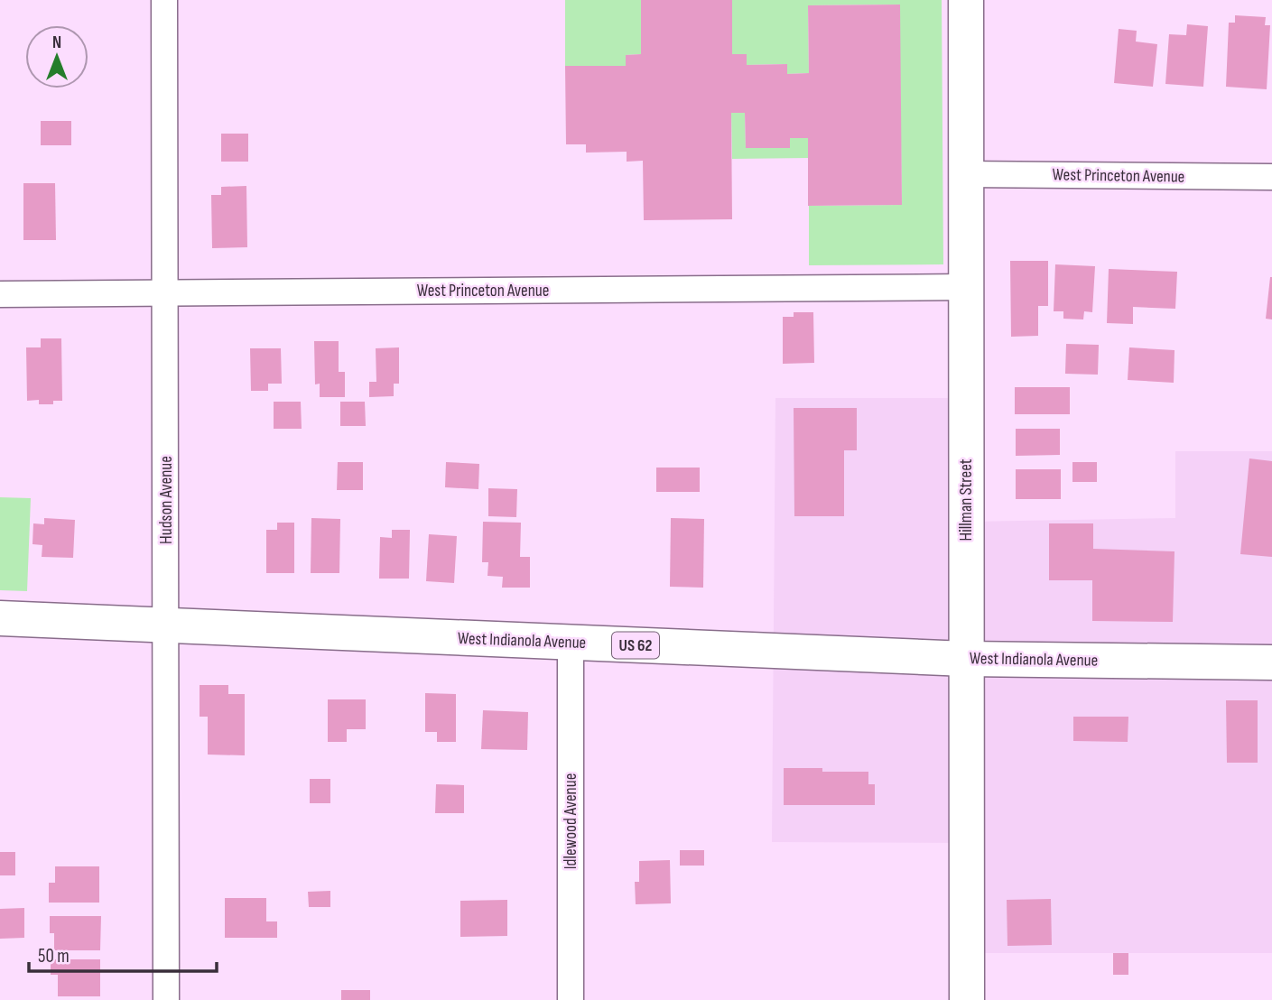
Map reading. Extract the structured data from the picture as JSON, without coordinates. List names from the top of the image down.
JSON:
{
  "streets": {
    "main road": ["Hillman Street", "West Indianola Avenue", "US 62"],
    "street": ["West Princeton Avenue", "Hudson Avenue", "Idlewood Avenue"]
  },
  "crossings": [
    ["West Princeton Avenue", "Hudson Avenue"],
    ["West Princeton Avenue", "Hillman Street"],
    ["Hudson Avenue", "West Indianola Avenue"],
    ["Hillman Street", "West Indianola Avenue"],
    ["West Indianola Avenue", "Idlewood Avenue"]
  ],
  "scale_bar": "50 m",
  "north": "top"
}
